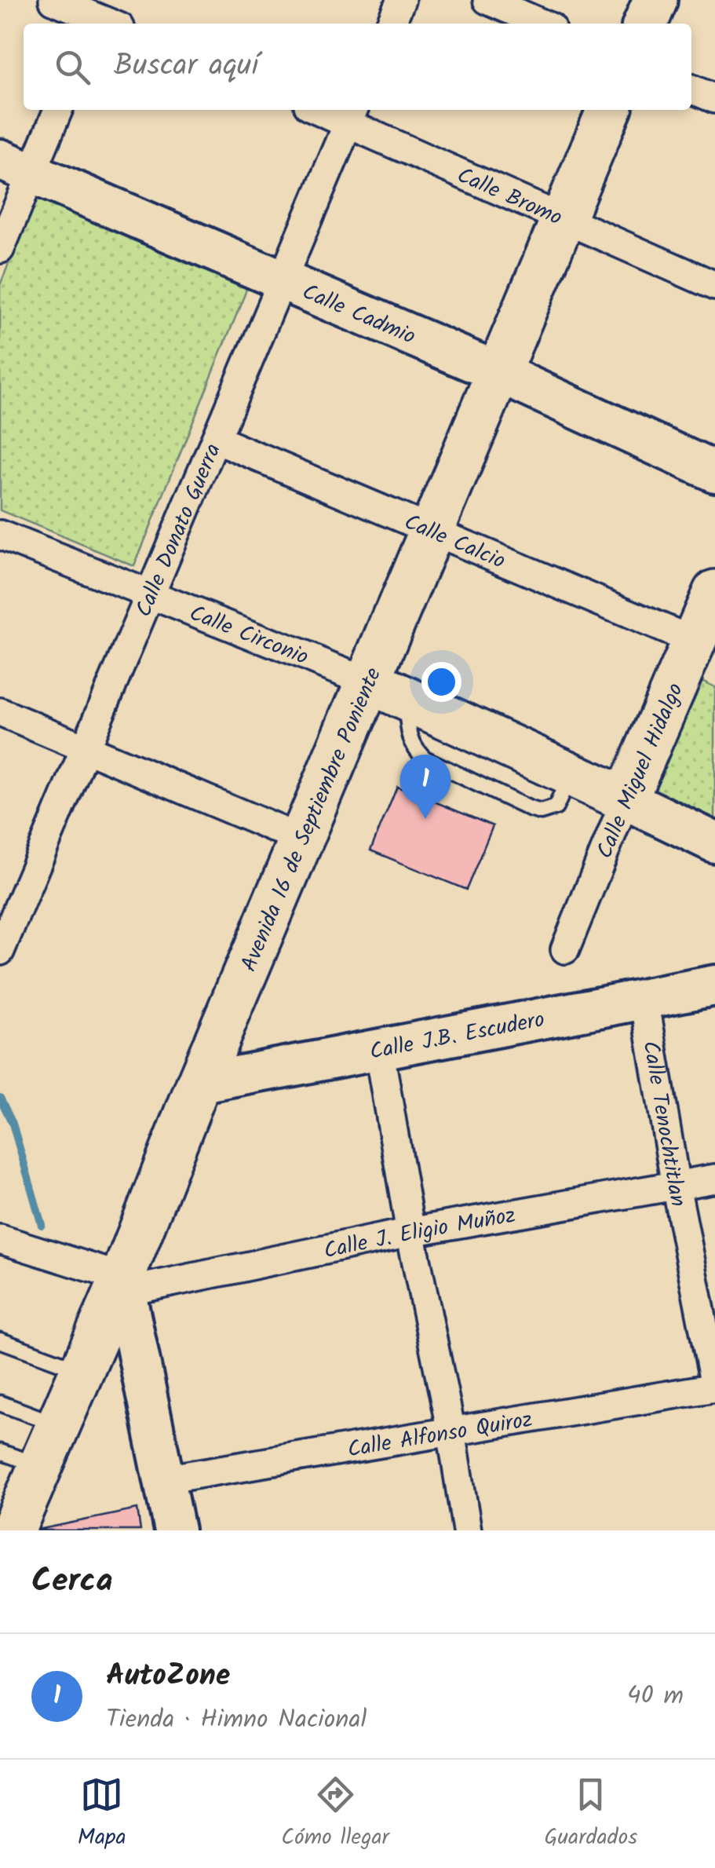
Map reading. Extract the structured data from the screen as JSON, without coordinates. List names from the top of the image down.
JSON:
{
  "streets": {
    "main road": ["Calle Miguel Hidalgo", "Avenida 16 de Septiembre Poniente"],
    "street": [
      "Calle Bromo",
      "Calle Cadmio",
      "Calle Donato Guerra",
      "Calle Calcio",
      "Calle Circonio",
      "Calle J.B. Escudero",
      "Calle Tenochtitlan",
      "Calle J. Eligio Muñoz",
      "Calle Alfonso Quiroz"
    ]
  },
  "crossings": [
    ["Calle Bromo", "Calle Donato Guerra"],
    ["Calle Bromo", "Avenida 16 de Septiembre Poniente"],
    ["Calle Cadmio", "Calle Donato Guerra"],
    ["Calle Cadmio", "Avenida 16 de Septiembre Poniente"],
    ["Calle Donato Guerra", "Calle Calcio"],
    ["Calle Donato Guerra", "Calle Circonio"],
    ["Calle Calcio", "Calle Miguel Hidalgo"],
    ["Calle Calcio", "Avenida 16 de Septiembre Poniente"],
    ["Calle Circonio", "Avenida 16 de Septiembre Poniente"],
    ["Avenida 16 de Septiembre Poniente", "Calle J.B. Escudero"],
    ["Avenida 16 de Septiembre Poniente", "Calle J. Eligio Muñoz"],
    ["Calle J.B. Escudero", "Calle Tenochtitlan"],
    ["Calle Tenochtitlan", "Calle J. Eligio Muñoz"],
    ["Calle Tenochtitlan", "Calle Alfonso Quiroz"]
  ],
  "page": {
    "search": "Buscar aquí",
    "pins": "1",
    "heading": "Cerca",
    "list": [
      {
        "mark": "1",
        "name": "AutoZone",
        "note": "Tienda · Himno Nacional",
        "value": "40 m"
      }
    ],
    "nav": ["Mapa", "Cómo llegar", "Guardados"]
  }
}
